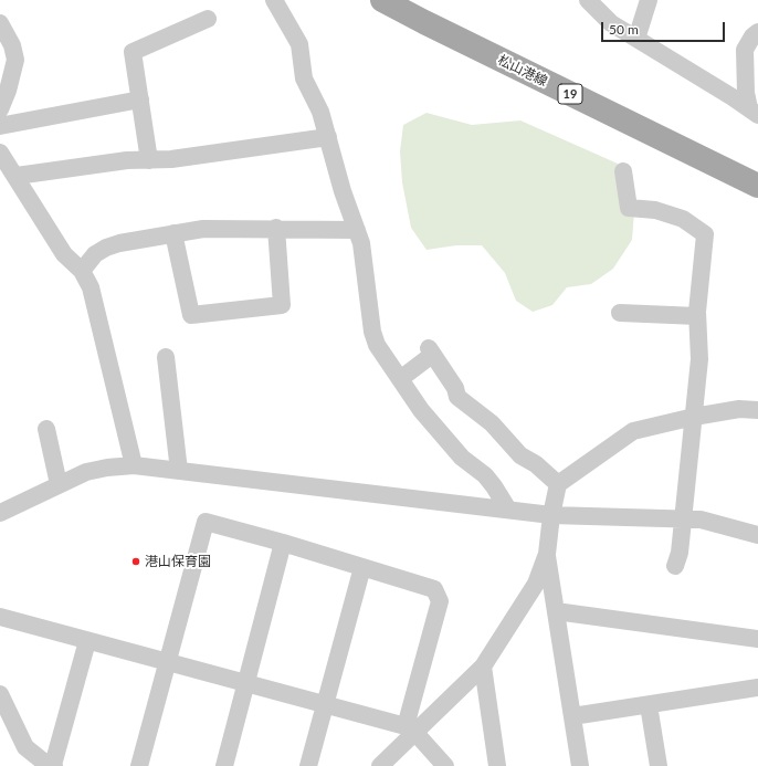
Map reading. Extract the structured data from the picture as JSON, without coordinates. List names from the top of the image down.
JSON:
{
  "streets": {
    "main road": ["松山港線", "19"]
  },
  "places": ["港山保育園"],
  "scale_bar": "50 m"
}
